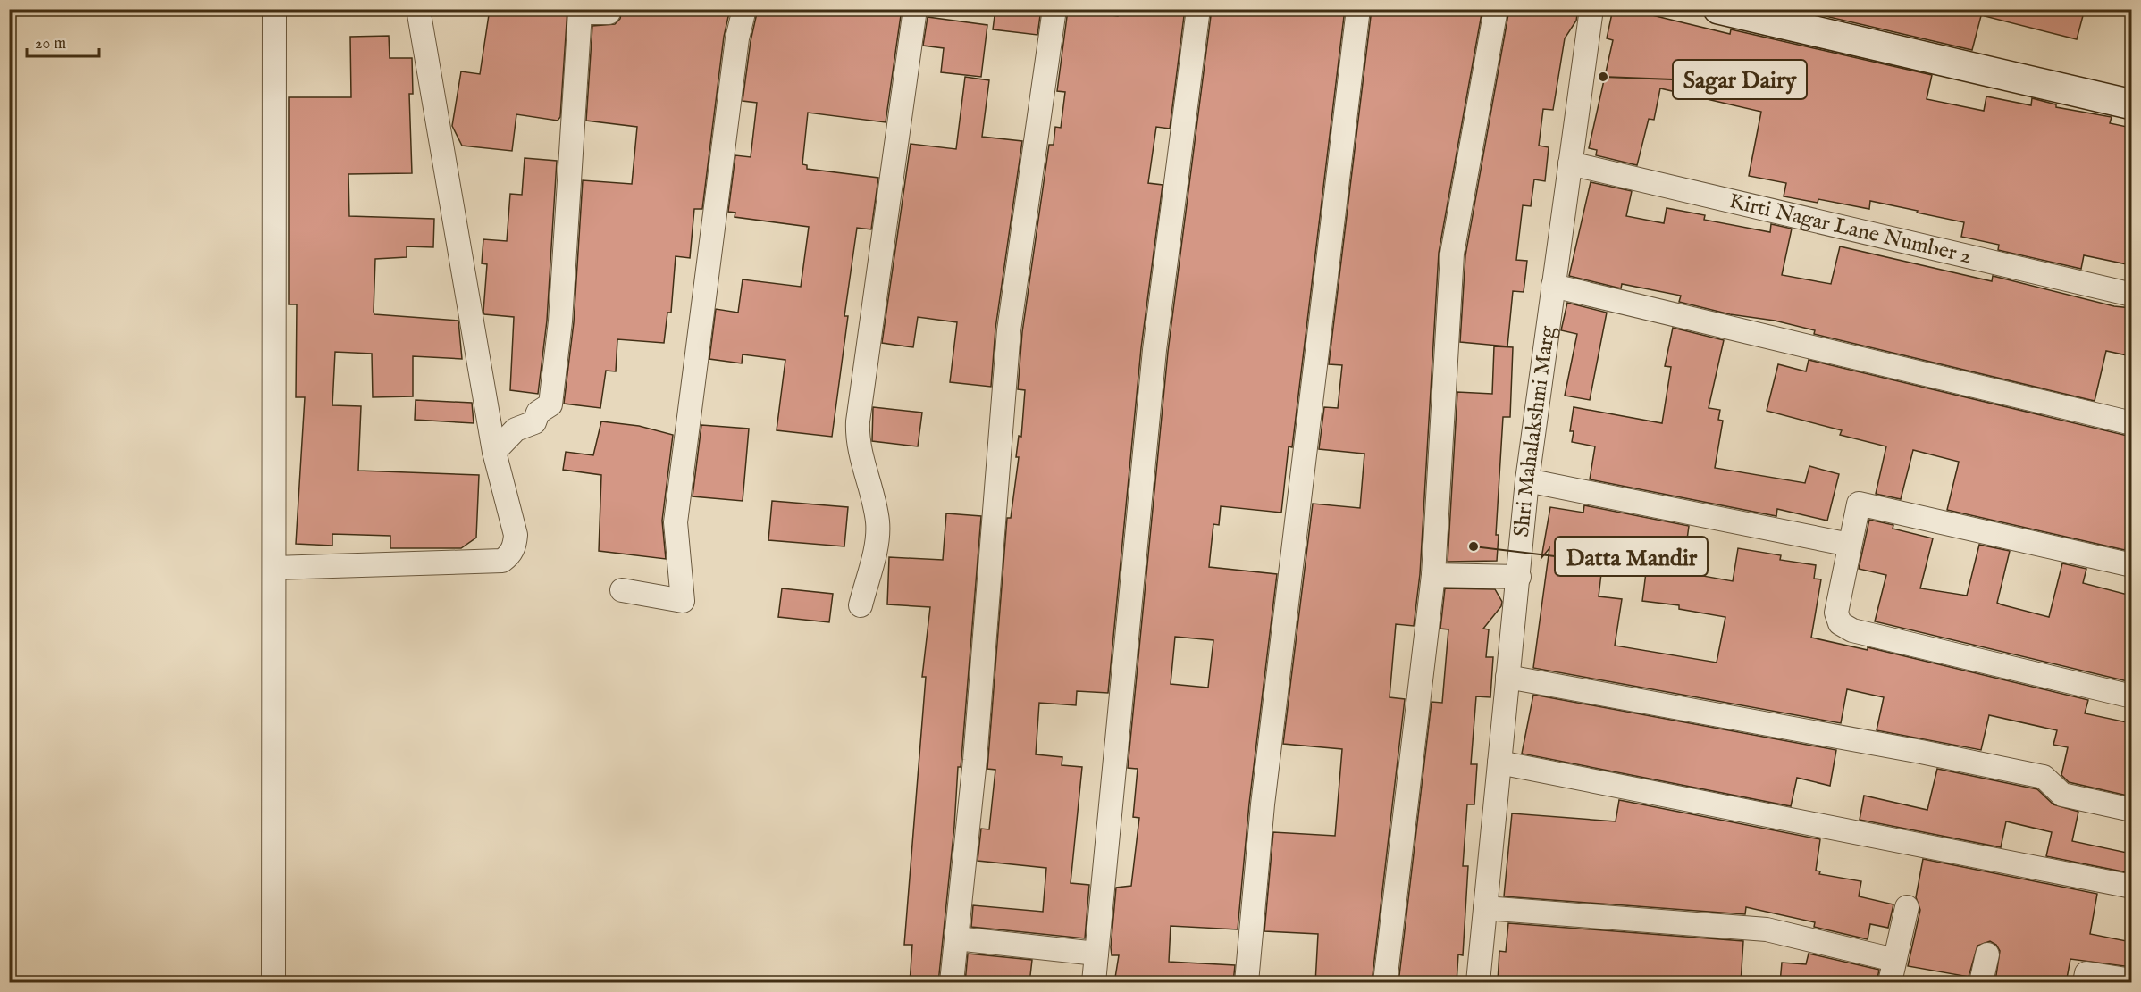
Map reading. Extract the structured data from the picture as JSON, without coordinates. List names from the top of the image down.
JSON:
{
  "streets": {
    "street": ["Kirti Nagar Lane Number 2", "Shri Mahalakshmi Marg"]
  },
  "crossings": [
    ["Kirti Nagar Lane Number 2", "Shri Mahalakshmi Marg"]
  ],
  "places": ["Sagar Dairy", "Datta Mandir"],
  "scale_bar": "20 m"
}
